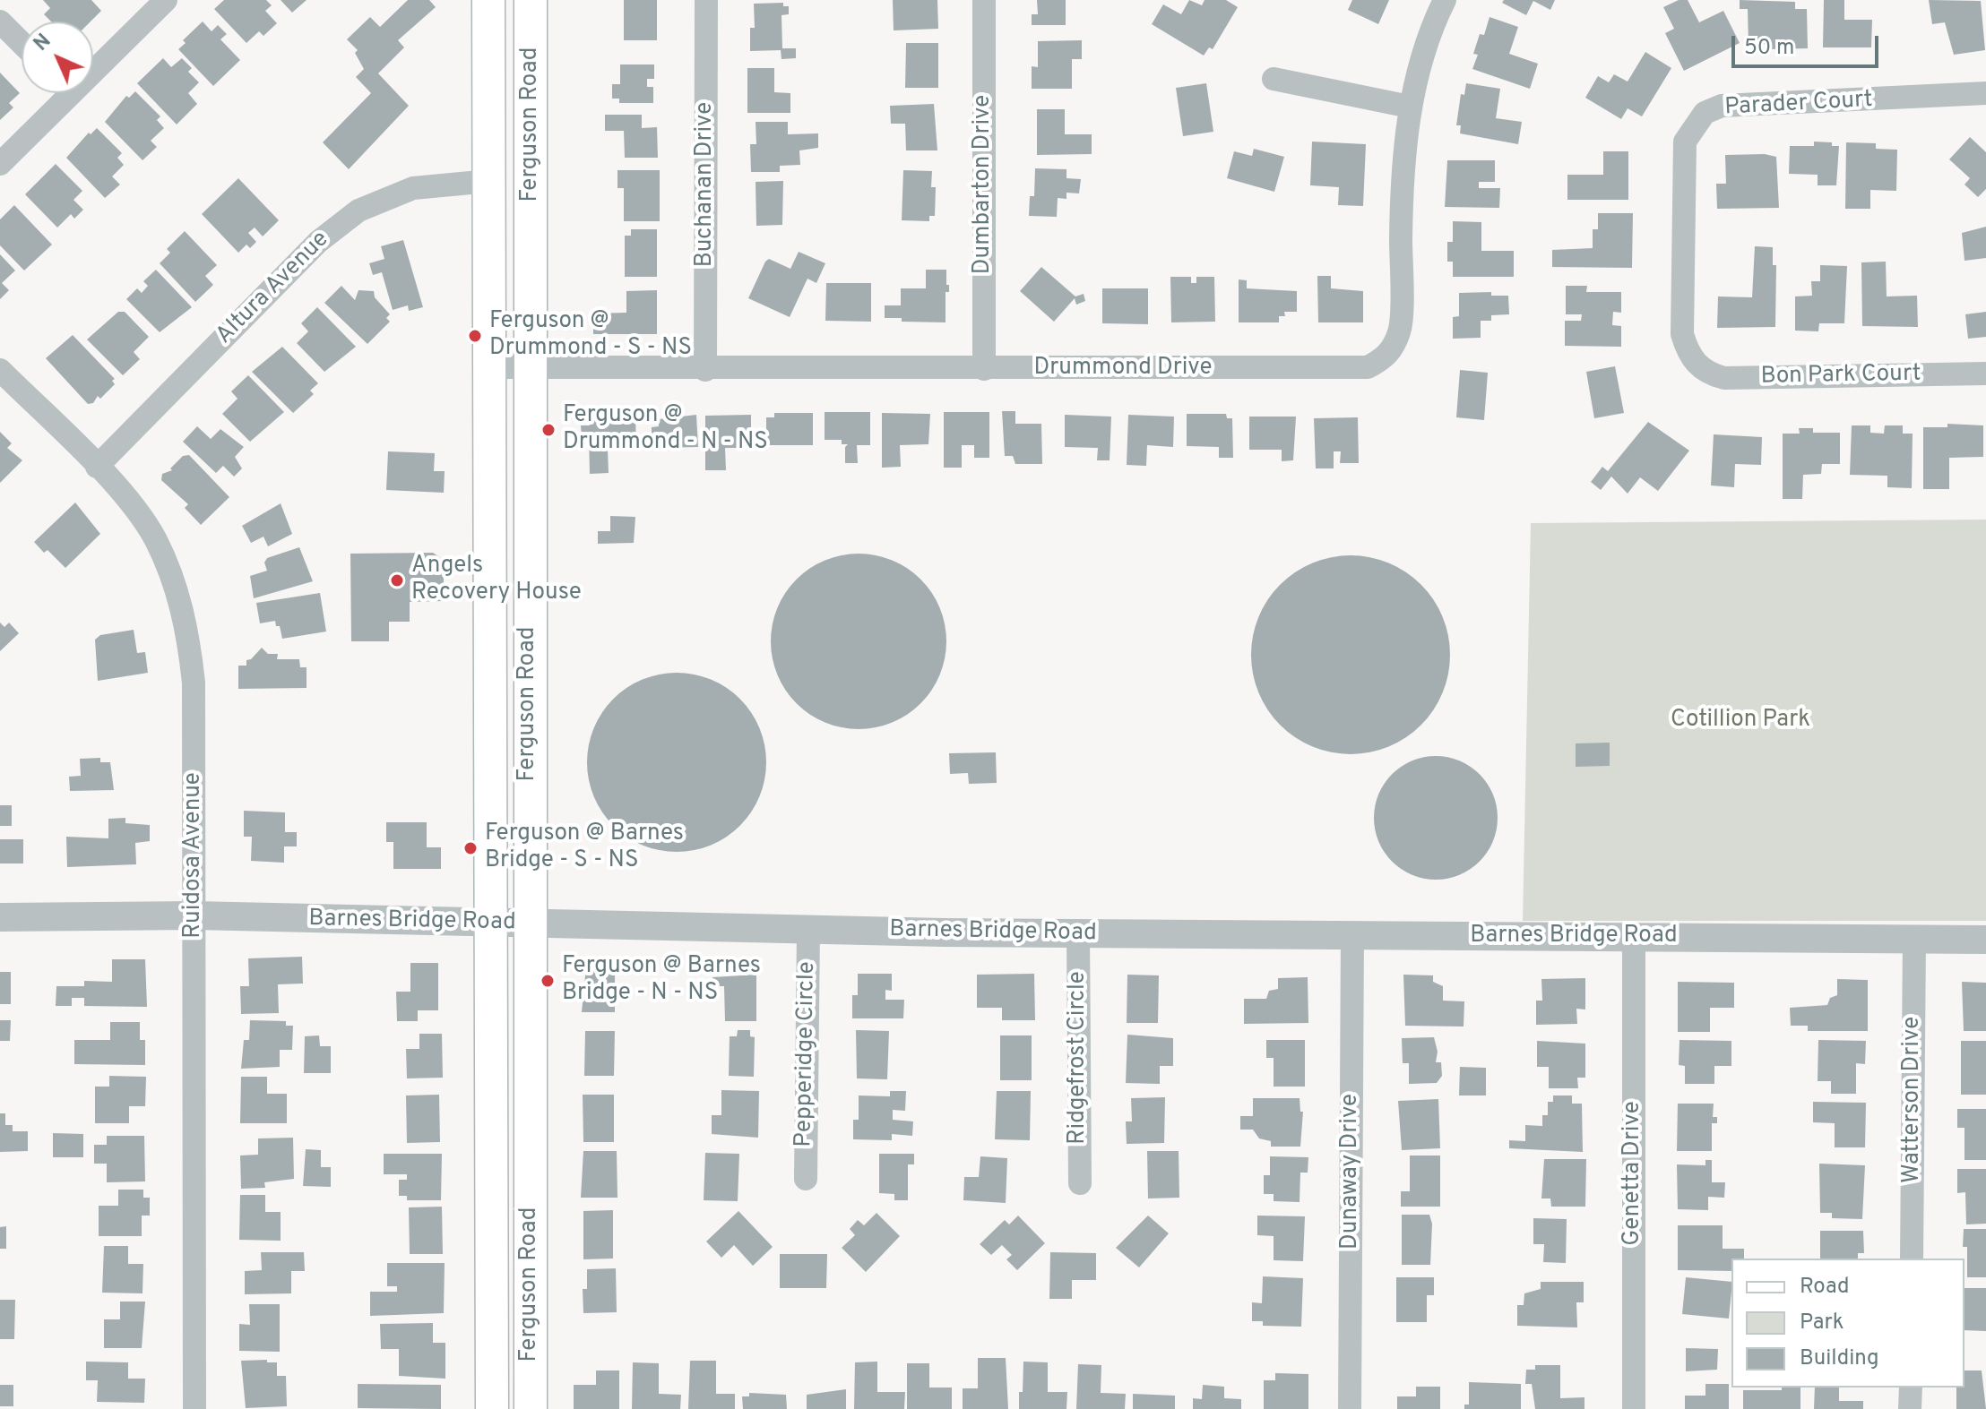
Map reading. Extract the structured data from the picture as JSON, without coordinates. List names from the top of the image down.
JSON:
{
  "streets": {
    "main road": ["Ferguson Road"],
    "street": [
      "Parader Court",
      "Buchanan Drive",
      "Dumbarton Drive",
      "Altura Avenue",
      "Drummond Drive",
      "Bon Park Court",
      "Ruidosa Avenue",
      "Barnes Bridge Road",
      "Pepperidge Circle",
      "Ridgefrost Circle",
      "Watterson Drive",
      "Dunaway Drive",
      "Genetta Drive"
    ]
  },
  "crossings": [
    ["Parader Court", "Bon Park Court"],
    ["Ferguson Road", "Altura Avenue"],
    ["Ferguson Road", "Drummond Drive"],
    ["Ferguson Road", "Barnes Bridge Road"],
    ["Buchanan Drive", "Drummond Drive"],
    ["Dumbarton Drive", "Drummond Drive"],
    ["Altura Avenue", "Ruidosa Avenue"],
    ["Ruidosa Avenue", "Barnes Bridge Road"],
    ["Barnes Bridge Road", "Pepperidge Circle"],
    ["Barnes Bridge Road", "Ridgefrost Circle"],
    ["Barnes Bridge Road", "Watterson Drive"],
    ["Barnes Bridge Road", "Dunaway Drive"],
    ["Barnes Bridge Road", "Genetta Drive"]
  ],
  "parks": ["Cotillion Park"],
  "places": [
    "Ferguson @ Drummond - S - NS",
    "Ferguson @ Drummond - N - NS",
    "Angels Recovery House",
    "Ferguson @ Barnes Bridge - S - NS",
    "Ferguson @ Barnes Bridge - N - NS"
  ],
  "legend": ["Road", "Park", "Building"],
  "scale_bar": "50 m",
  "north": "top left"
}
